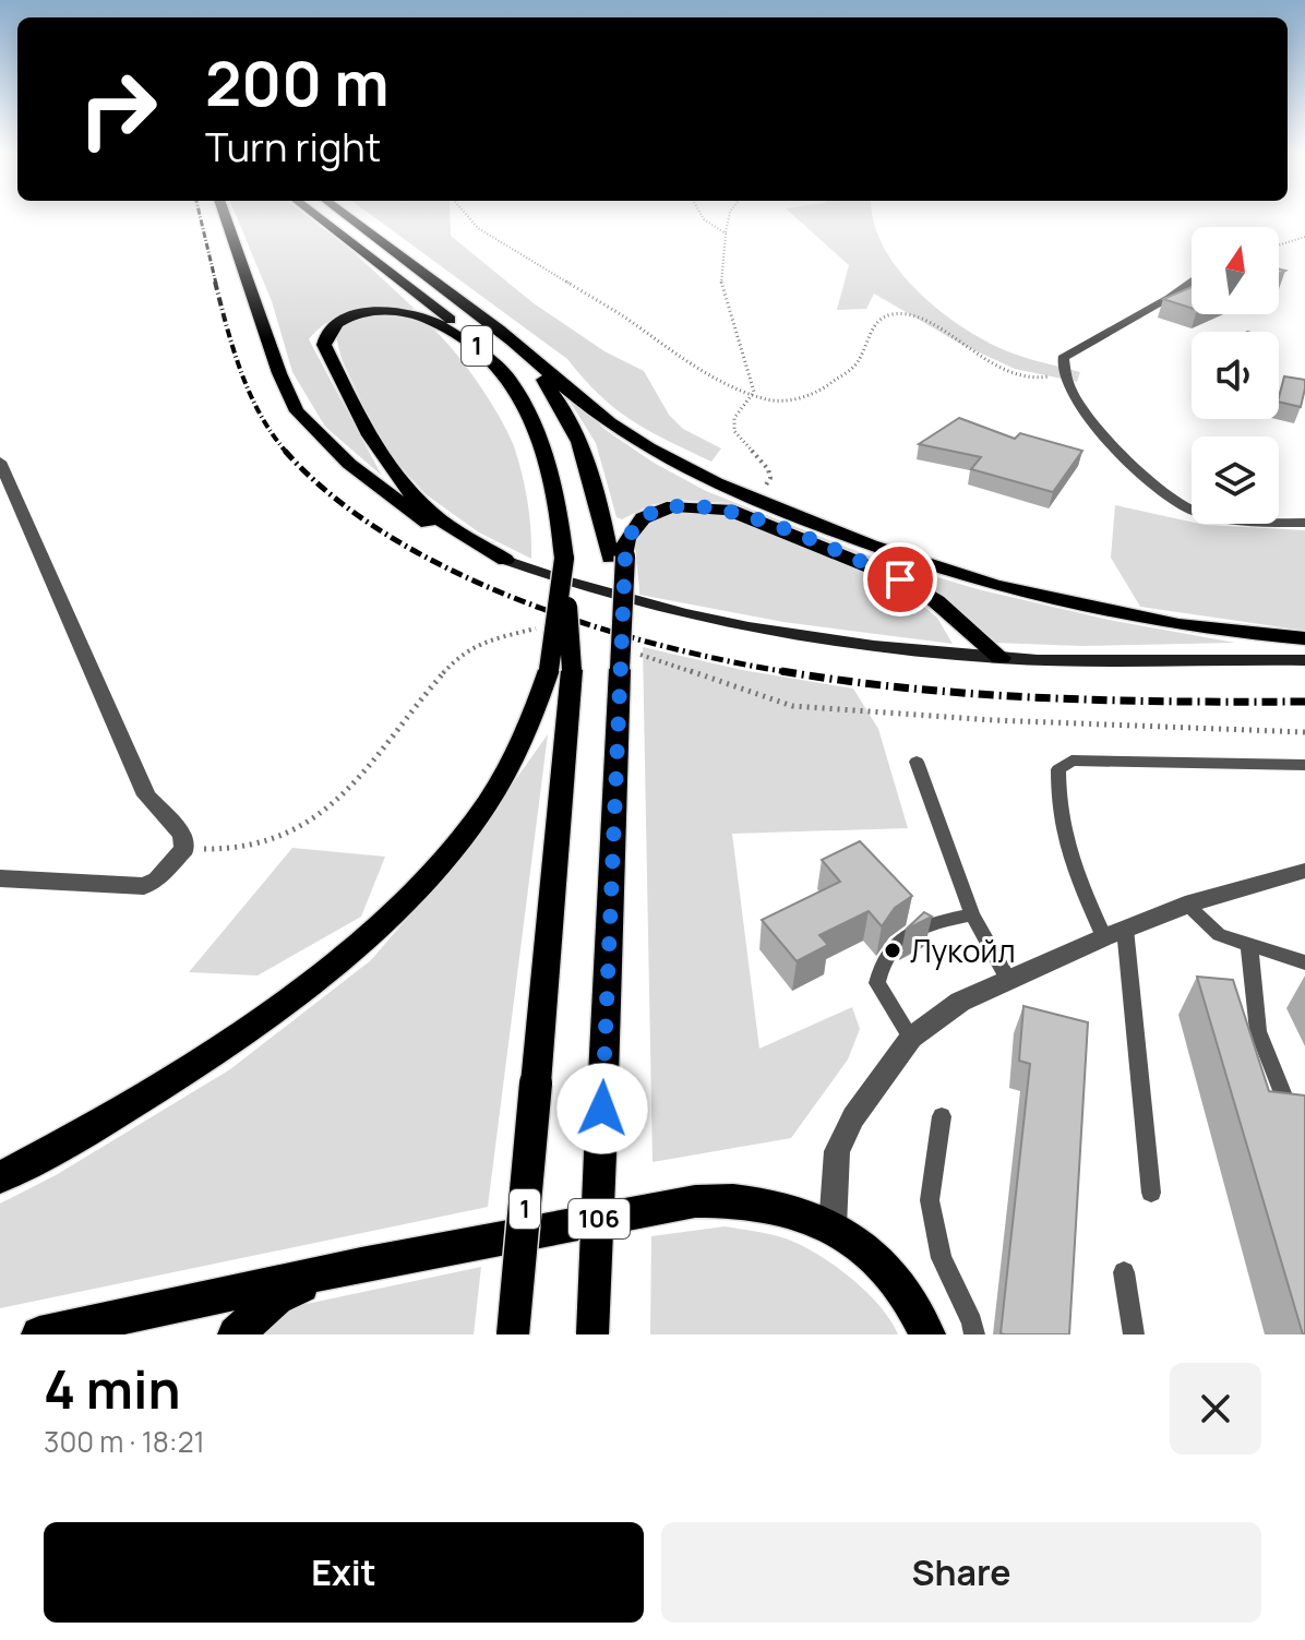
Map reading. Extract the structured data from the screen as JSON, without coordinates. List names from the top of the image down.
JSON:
{
  "streets": {
    "main road": ["1", "106"]
  },
  "places": ["Лукойл"],
  "north": "top",
  "page": {
    "turn": ["200 m", "Turn right"],
    "heading": ["4 min", "300 m · 18:21"],
    "buttons": ["Exit", "Share"]
  }
}
